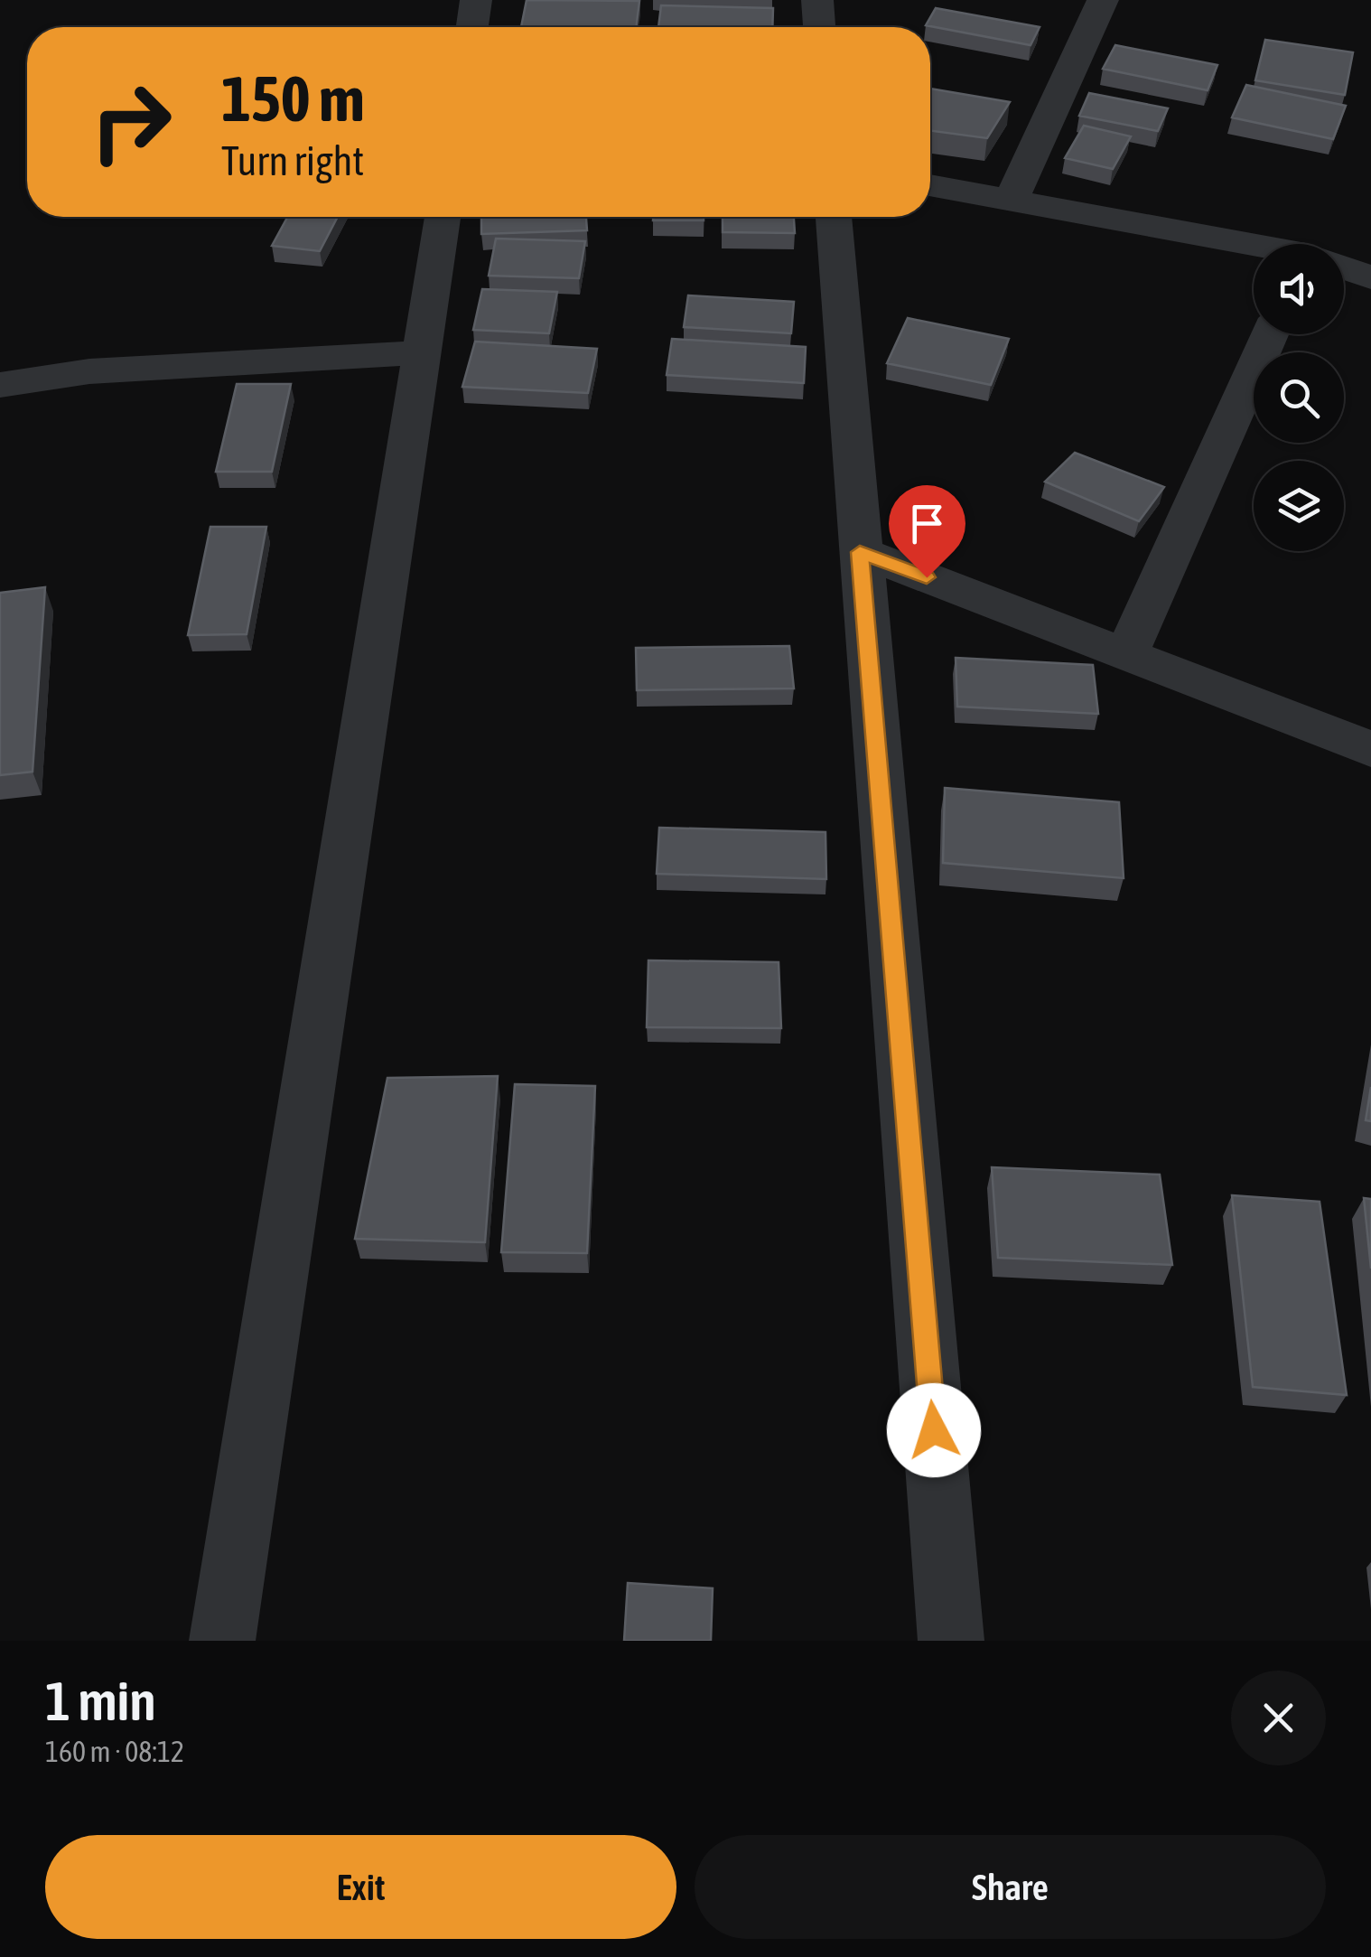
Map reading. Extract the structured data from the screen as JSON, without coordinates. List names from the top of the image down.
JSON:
{
  "page": {
    "turn": ["150 m", "Turn right"],
    "heading": ["1 min", "160 m · 08:12"],
    "buttons": ["Exit", "Share"]
  }
}
